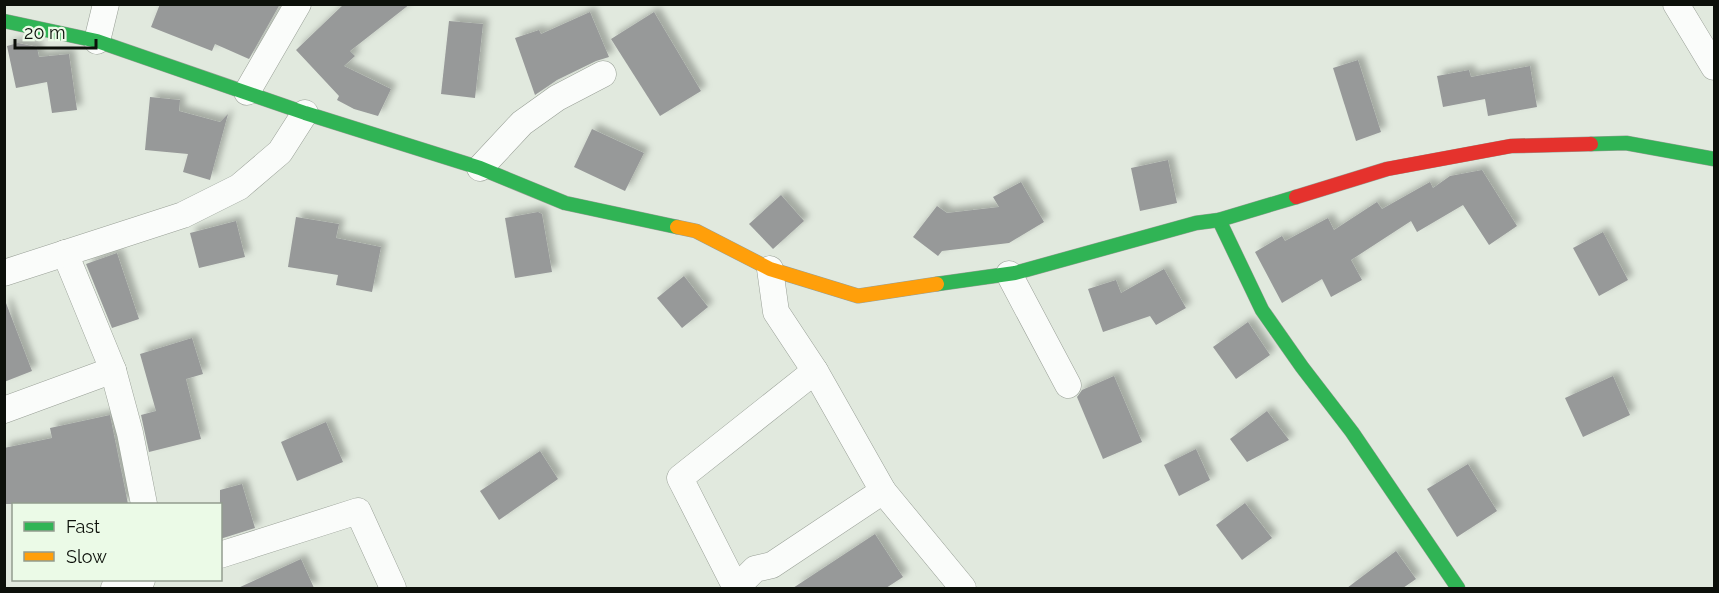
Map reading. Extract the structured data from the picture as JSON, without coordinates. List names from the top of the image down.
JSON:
{
  "legend": ["Fast", "Slow"],
  "scale_bar": "20 m"
}
